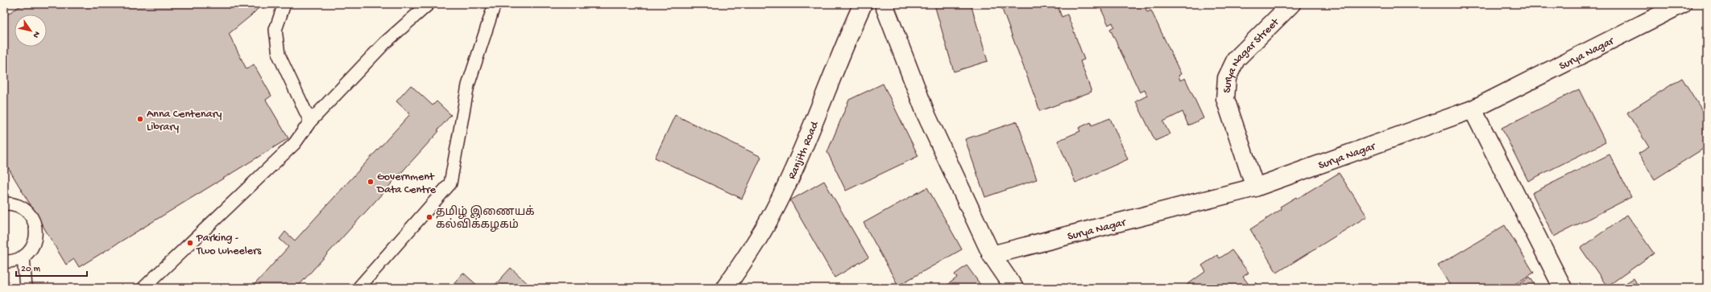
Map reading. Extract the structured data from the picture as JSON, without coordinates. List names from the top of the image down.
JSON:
{
  "streets": {
    "street": ["Surya Nagar", "Surya Nagar Street", "Ranjith Road"]
  },
  "crossings": [
    ["Surya Nagar", "Surya Nagar Street"]
  ],
  "places": [
    "Anna Centenary Library",
    "Government Data Centre",
    "தமிழ் இணையக் கல்விக்கழகம்",
    "Parking - Two wheelers"
  ],
  "scale_bar": "20 m",
  "north": "bottom right"
}
